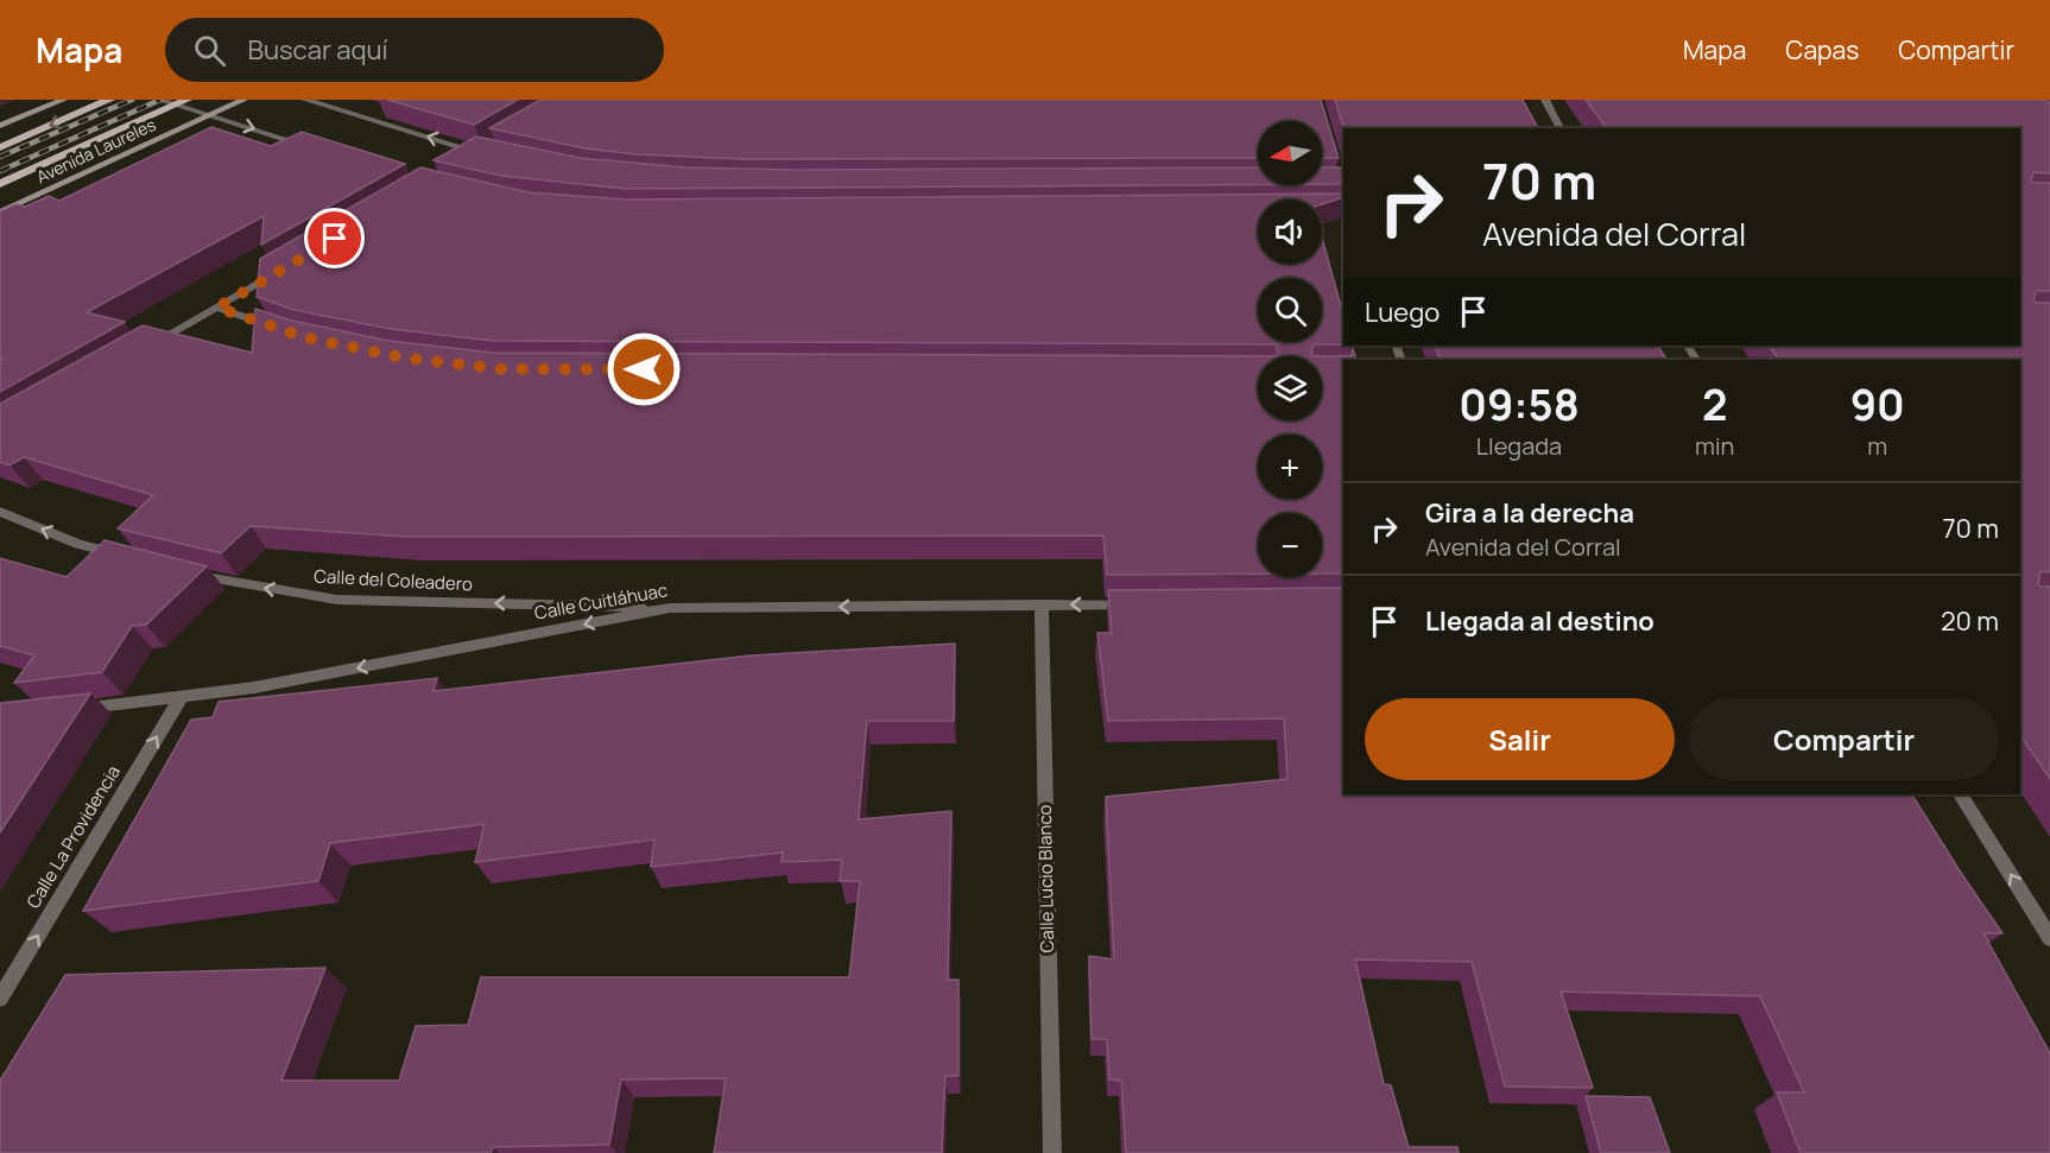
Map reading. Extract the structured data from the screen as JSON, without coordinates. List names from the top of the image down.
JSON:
{
  "streets": {
    "main road": ["Avenida Laureles"],
    "street": [
      "Calle del Coleadero",
      "Calle Cuitláhuac",
      "Calle La Providencia",
      "Calle Lucio Blanco"
    ]
  },
  "crossings": [
    ["Calle del Coleadero", "Calle Cuitláhuac"],
    ["Calle Cuitláhuac", "Calle La Providencia"],
    ["Calle Cuitláhuac", "Calle Lucio Blanco"]
  ],
  "one_way": ["Calle del Coleadero", "Calle Cuitláhuac", "Calle La Providencia"],
  "north": "left",
  "page": {
    "header": "Mapa",
    "search": "Buscar aquí",
    "nav": ["Mapa", "Capas", "Compartir"],
    "map_buttons": ["+", "−"],
    "turn": ["70 m", "Avenida del Corral"],
    "then": "Luego",
    "eta": [
      "09:58",
      "Llegada",
      "2",
      "min",
      "90",
      "m"
    ],
    "list": [
      {
        "name": "Gira a la derecha",
        "note": "Avenida del Corral",
        "value": "70 m"
      },
      {
        "name": "Llegada al destino",
        "value": "20 m"
      }
    ],
    "buttons": ["Salir", "Compartir"]
  }
}
